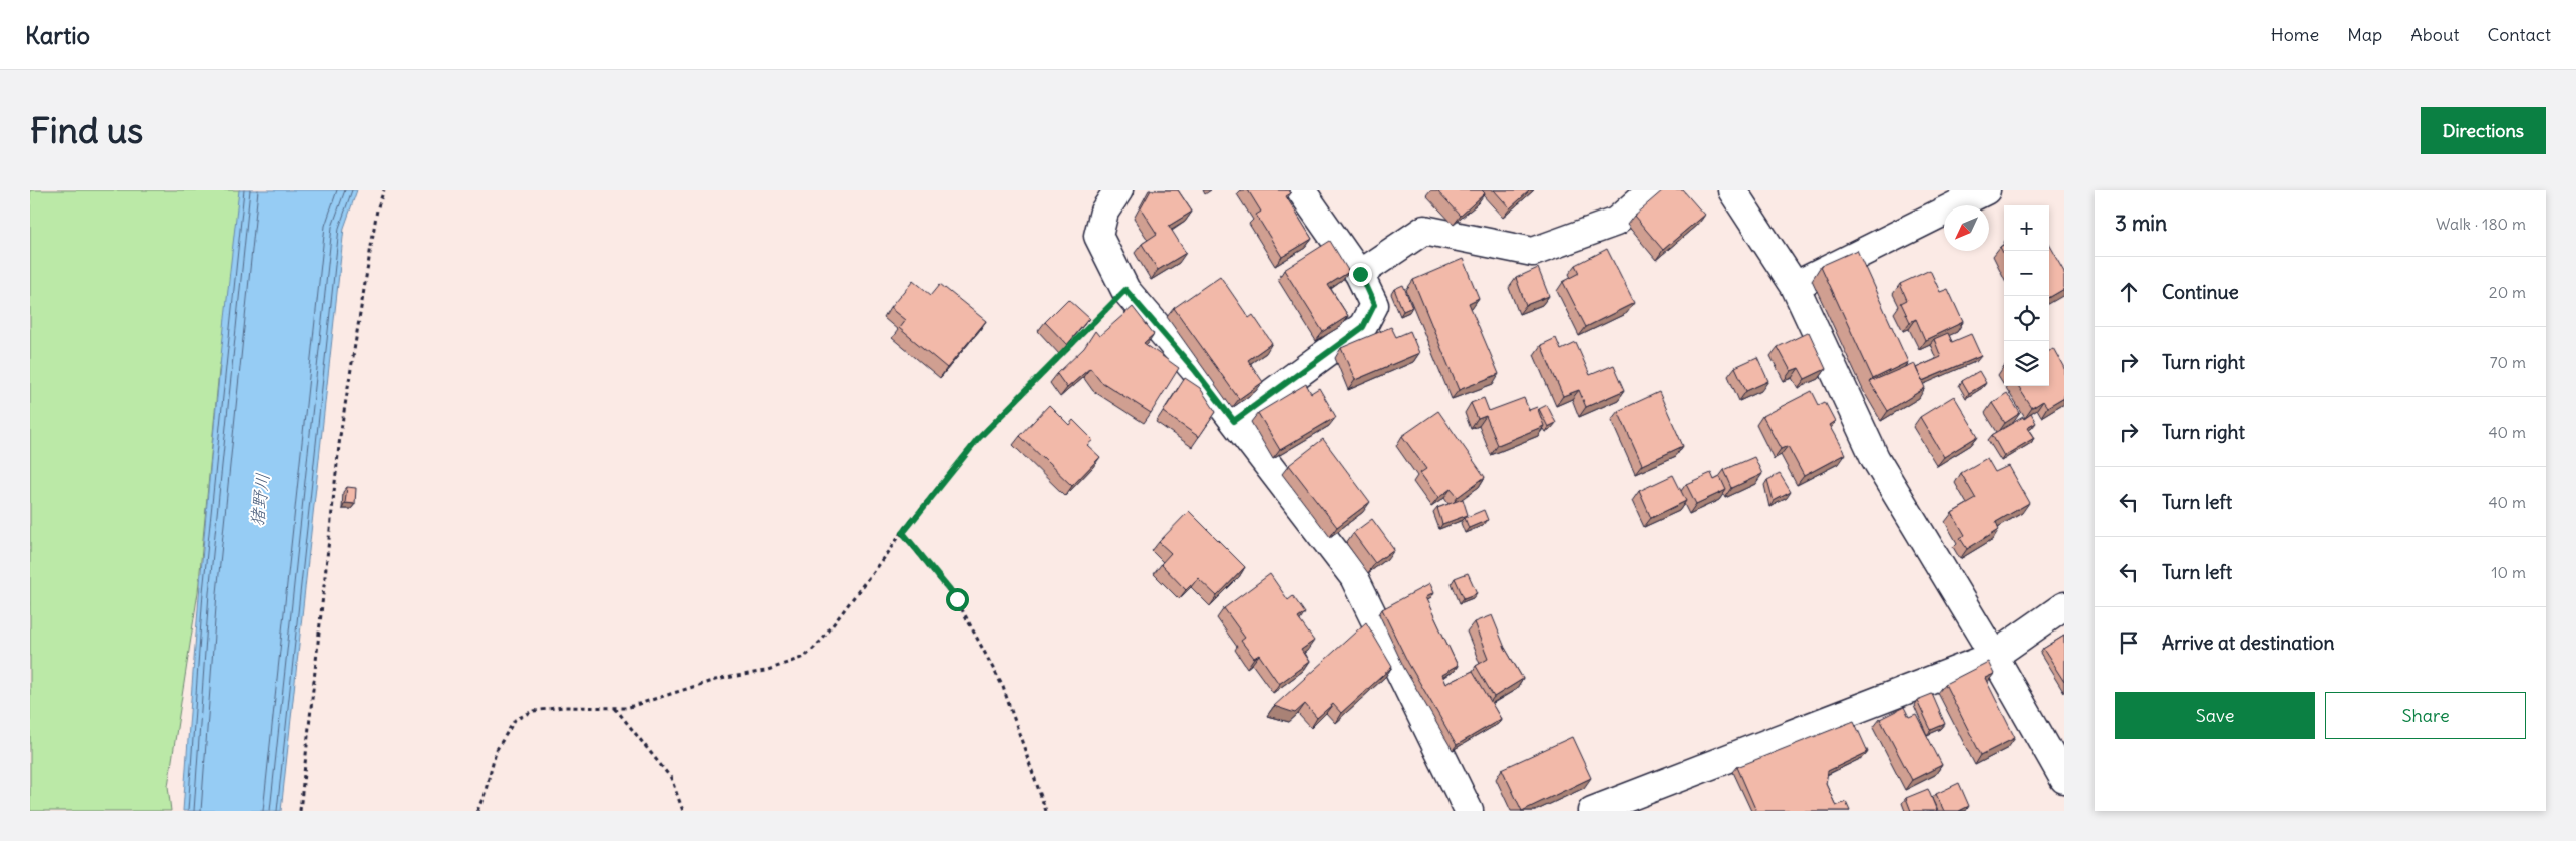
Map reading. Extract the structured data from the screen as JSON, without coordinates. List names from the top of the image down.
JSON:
{
  "water": ["猪野川"],
  "north": "bottom left",
  "page": {
    "header": "Kartio",
    "nav": [
      "Home",
      "Map",
      "About",
      "Contact"
    ],
    "buttons": [
      "Directions",
      ["Save", "Share"]
    ],
    "title": "Find us",
    "heading": ["3 min", "Walk · 180 m"],
    "map_buttons": ["+", "−"],
    "list": [
      ["Continue", "20 m"],
      ["Turn right", "70 m"],
      ["Turn right", "40 m"],
      ["Turn left", "40 m"],
      ["Turn left", "10 m"],
      "Arrive at destination"
    ]
  }
}
